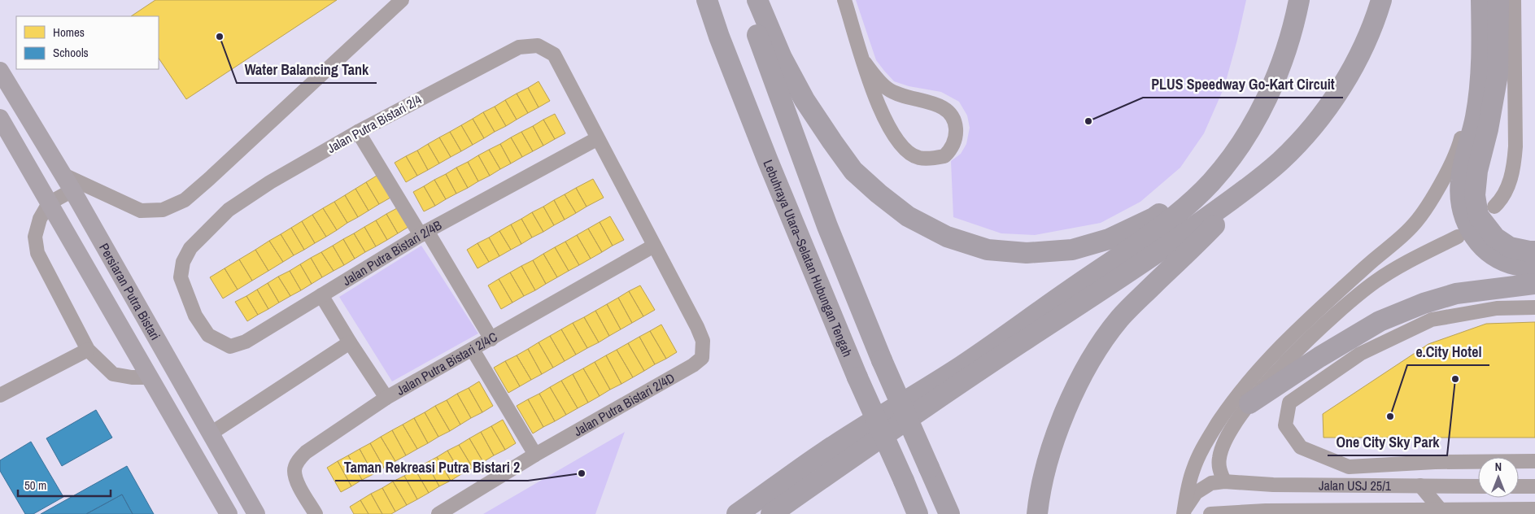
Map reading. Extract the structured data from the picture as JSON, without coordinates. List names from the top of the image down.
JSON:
{
  "streets": {
    "highway": ["Lebuhraya Utara–Selatan Hubungan Tengah"],
    "main road": ["Persiaran Putra Bistari"],
    "street": [
      "Jalan Putra Bistari 2/4",
      "Jalan Putra Bistari 2/4B",
      "Jalan Putra Bistari 2/4C",
      "Jalan Putra Bistari 2/4D",
      "Jalan USJ 25/1"
    ]
  },
  "crossings": [
    ["Jalan Putra Bistari 2/4", "Jalan Putra Bistari 2/4B"],
    ["Jalan Putra Bistari 2/4", "Jalan Putra Bistari 2/4C"],
    ["Jalan Putra Bistari 2/4", "Jalan Putra Bistari 2/4D"],
    ["Jalan Putra Bistari 2/4C", "Jalan Putra Bistari 2/4D"]
  ],
  "places": [
    "Water Balancing Tank",
    "PLUS Speedway Go-Kart Circuit",
    "One City Sky Park",
    "e.City Hotel",
    "Taman Rekreasi Putra Bistari 2"
  ],
  "legend": ["Homes", "Schools"],
  "scale_bar": "50 m",
  "north": "top"
}
